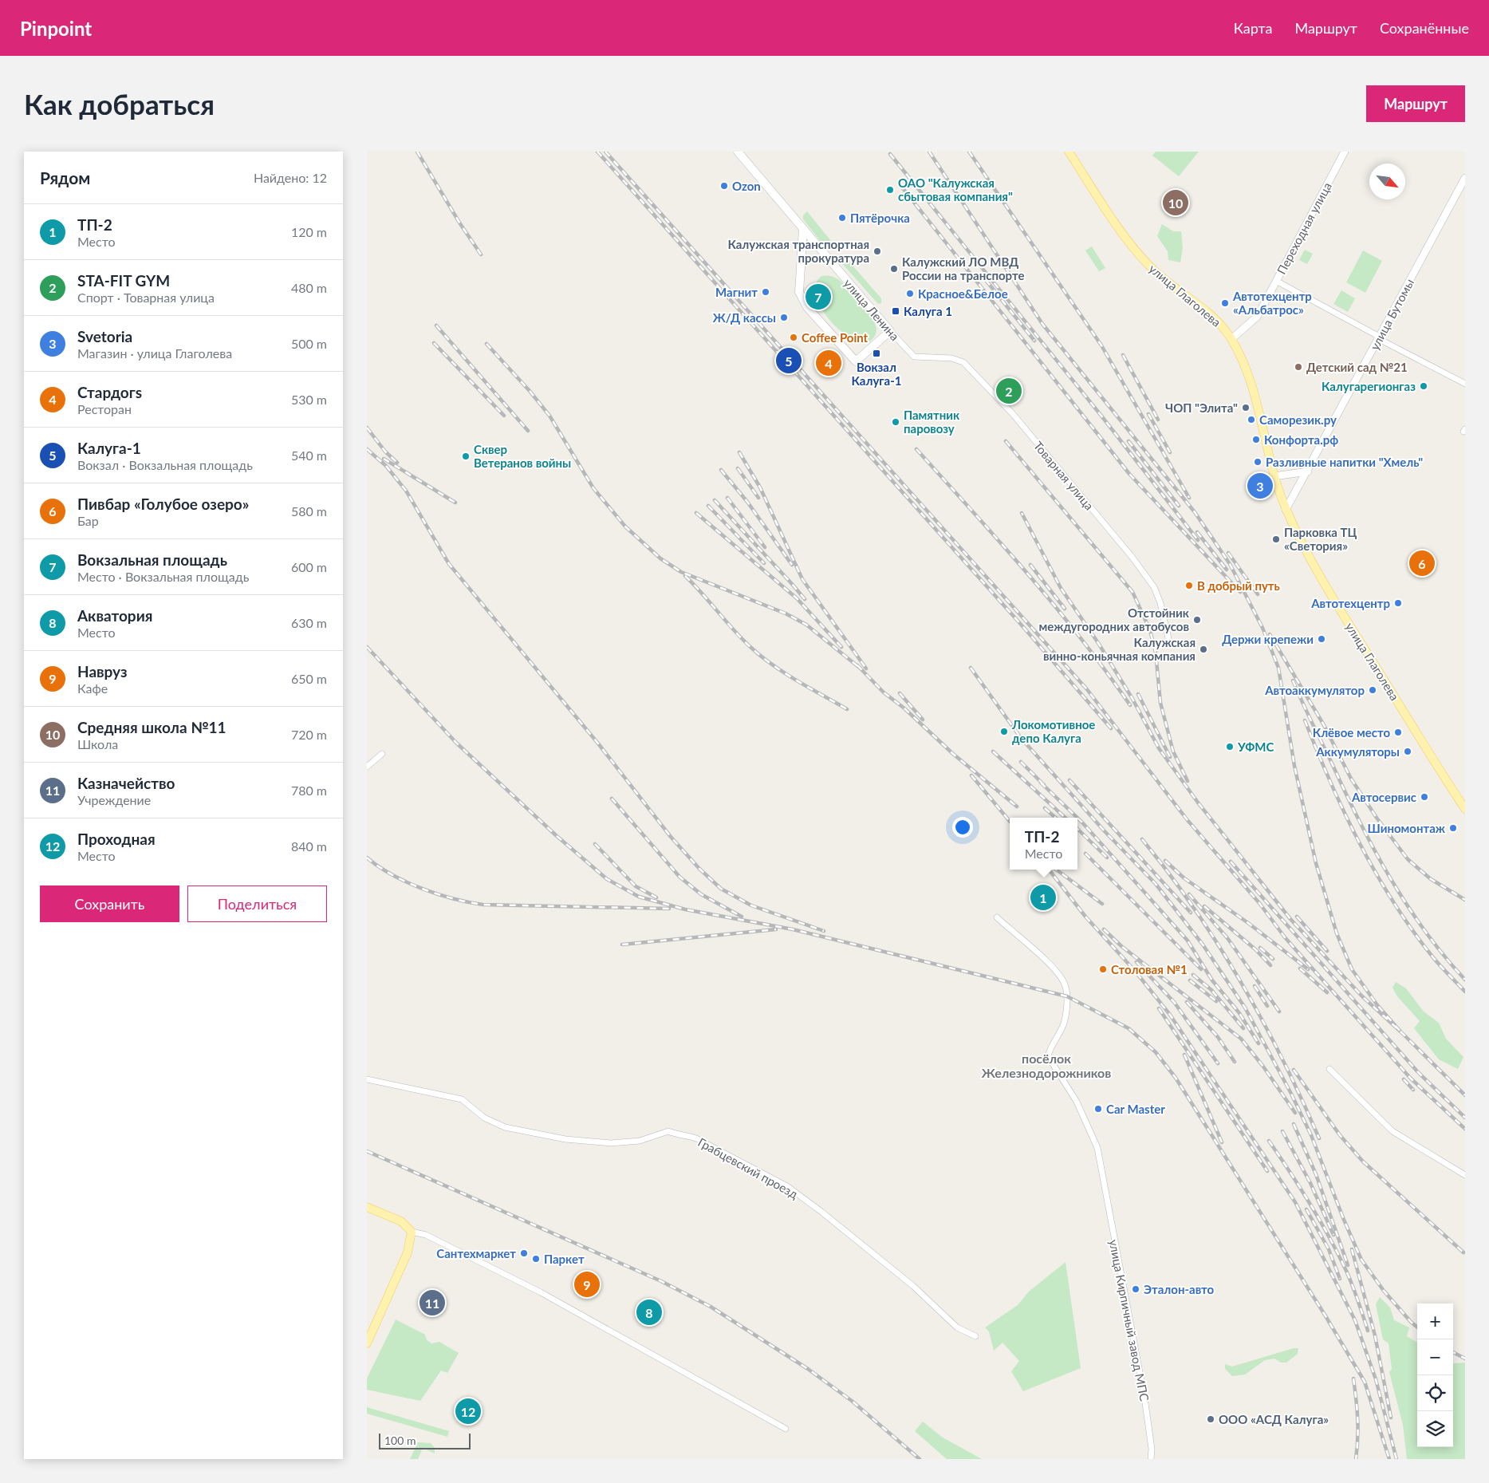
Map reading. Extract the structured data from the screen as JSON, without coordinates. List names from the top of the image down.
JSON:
{
  "streets": {
    "main road": ["улица Глаголева", "улица Ленина"],
    "street": [
      "Переходная улица",
      "улица Бутомы",
      "Товарная улица",
      "Грабцевский проезд",
      "улица Кирпичный завод МПС"
    ]
  },
  "crossings": [
    ["Переходная улица", "улица Глаголева"],
    ["улица Глаголева", "улица Бутомы"],
    ["улица Ленина", "Товарная улица"]
  ],
  "districts": ["посёлок Железнодорожников"],
  "places": {
    "other": [
      "Ozon",
      "ОАО \"Калужская сбытовая компания\"",
      "Пятёрочка",
      "Калужская транспортная прокуратура",
      "Калужский ЛО МВД России на транспорте",
      "Магнит",
      "Красное&Белое",
      "Автотехцентр «Альбатрос»",
      "Ж/Д кассы",
      "Coffee Point",
      "Детский сад №21",
      "Калугарегионгаз",
      "ЧОП \"Элита\"",
      "Саморезик.ру",
      "Памятник паровозу",
      "Конфорта.рф",
      "Сквер Ветеранов войны",
      "Разливные напитки \"Хмель\"",
      "Парковка ТЦ «Светория»",
      "В добрый путь",
      "Автотехцентр",
      "Отстойник междугородних автобусов",
      "Держи крепежи",
      "Калужская винно-коньячная компания",
      "Автоаккумулятор",
      "Локомотивное депо Калуга",
      "Клёвое место",
      "УФМС",
      "Аккумуляторы",
      "Автосервис",
      "Шиномонтаж",
      "Столовая №1",
      "Car Master",
      "Сантехмаркет",
      "Паркет",
      "Эталон-авто",
      "ООО «АСД Калуга»"
    ],
    "transit": ["Калуга 1", "Вокзал Калуга-1"]
  },
  "scale_bar": "100 m",
  "north": "bottom right",
  "page": {
    "header": "Pinpoint",
    "nav": ["Карта", "Маршрут", "Сохранённые"],
    "buttons": [
      "Маршрут",
      ["Сохранить", "Поделиться"]
    ],
    "title": "Как добраться",
    "heading": ["Рядом", "Найдено: 12"],
    "pins": [
      "10",
      "7",
      "5",
      "4",
      "2",
      "3",
      "6",
      "1",
      "9",
      "11",
      "8",
      "12"
    ],
    "list": [
      {
        "mark": "1",
        "name": "ТП-2",
        "note": "Место",
        "value": "120 m"
      },
      {
        "mark": "2",
        "name": "STA-FIT GYM",
        "note": "Спорт · Товарная улица",
        "value": "480 m"
      },
      {
        "mark": "3",
        "name": "Svetoria",
        "note": "Магазин · улица Глаголева",
        "value": "500 m"
      },
      {
        "mark": "4",
        "name": "Стардогs",
        "note": "Ресторан",
        "value": "530 m"
      },
      {
        "mark": "5",
        "name": "Калуга-1",
        "note": "Вокзал · Вокзальная площадь",
        "value": "540 m"
      },
      {
        "mark": "6",
        "name": "Пивбар «Голубое озеро»",
        "note": "Бар",
        "value": "580 m"
      },
      {
        "mark": "7",
        "name": "Вокзальная площадь",
        "note": "Место · Вокзальная площадь",
        "value": "600 m"
      },
      {
        "mark": "8",
        "name": "Акватория",
        "note": "Место",
        "value": "630 m"
      },
      {
        "mark": "9",
        "name": "Навруз",
        "note": "Кафе",
        "value": "650 m"
      },
      {
        "mark": "10",
        "name": "Средняя школа №11",
        "note": "Школа",
        "value": "720 m"
      },
      {
        "mark": "11",
        "name": "Казначейство",
        "note": "Учреждение",
        "value": "780 m"
      },
      {
        "mark": "12",
        "name": "Проходная",
        "note": "Место",
        "value": "840 m"
      }
    ],
    "popup": ["ТП-2", "Место"],
    "map_buttons": ["+", "−"],
    "scale": "100 m"
  }
}
